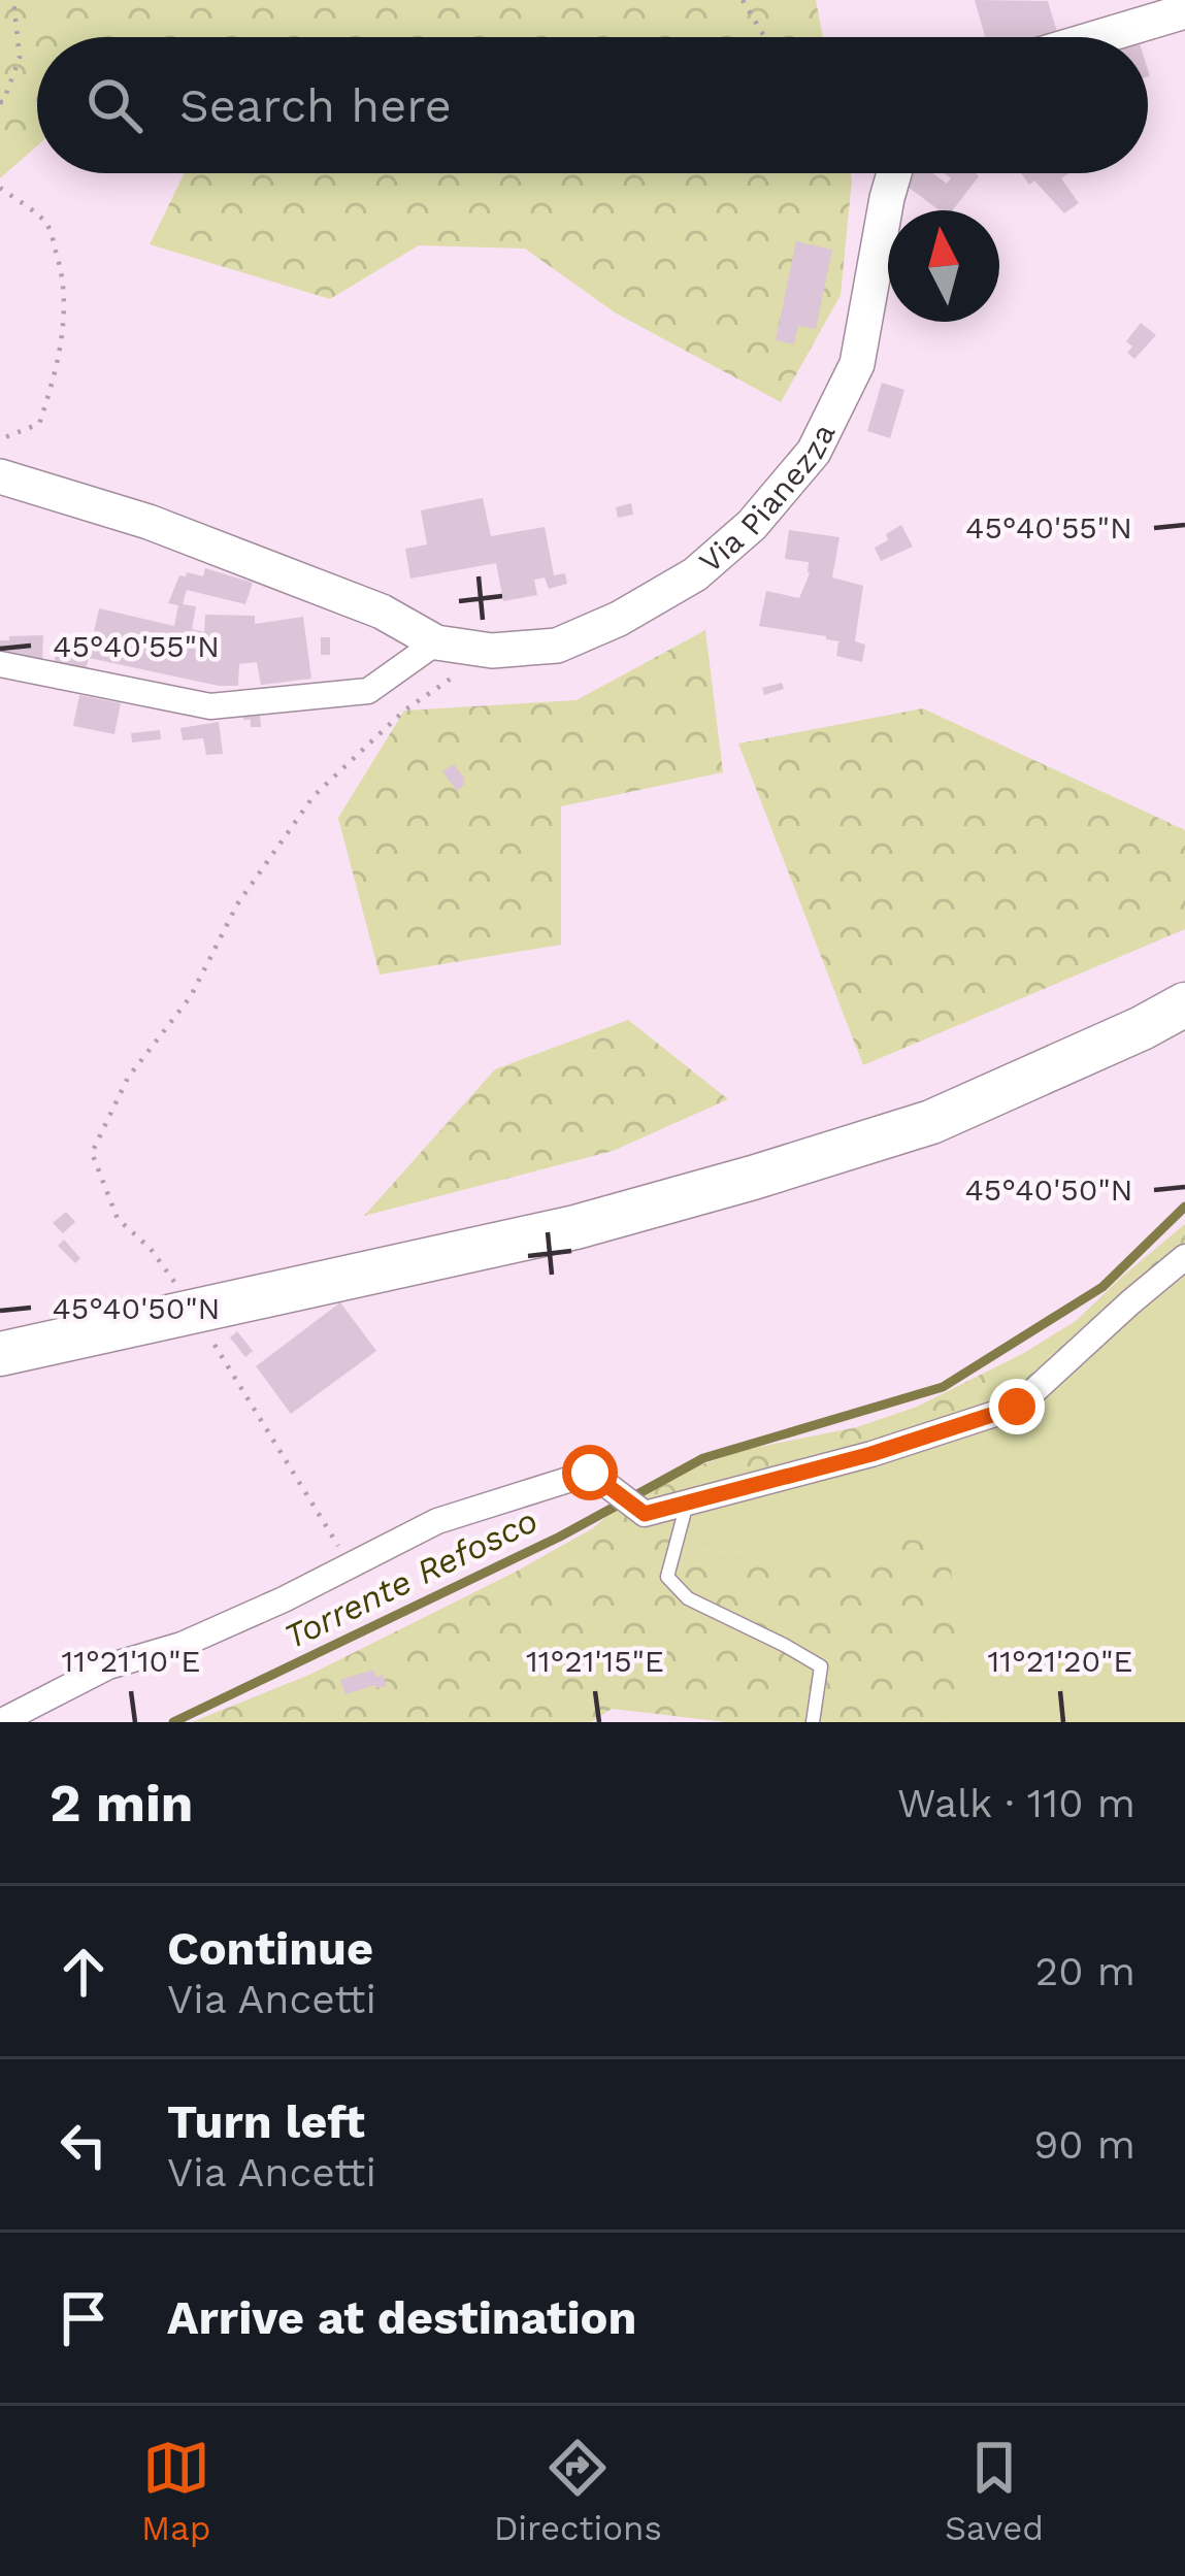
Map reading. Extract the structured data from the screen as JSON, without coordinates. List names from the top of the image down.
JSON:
{
  "streets": {
    "street": ["Via Pianezza"]
  },
  "water": ["Torrente Refosco"],
  "north": "top",
  "page": {
    "search": "Search here",
    "heading": ["2 min", "Walk · 110 m"],
    "list": [
      ["Continue", "Via Ancetti", "20 m"],
      ["Turn left", "Via Ancetti", "90 m"],
      "Arrive at destination"
    ],
    "nav": ["Map", "Directions", "Saved"]
  },
  "coordinates": [
    "45°40'55\"N",
    "45°40'50\"N",
    "11°21'10\"E",
    "11°21'15\"E",
    "11°21'20\"E"
  ]
}
